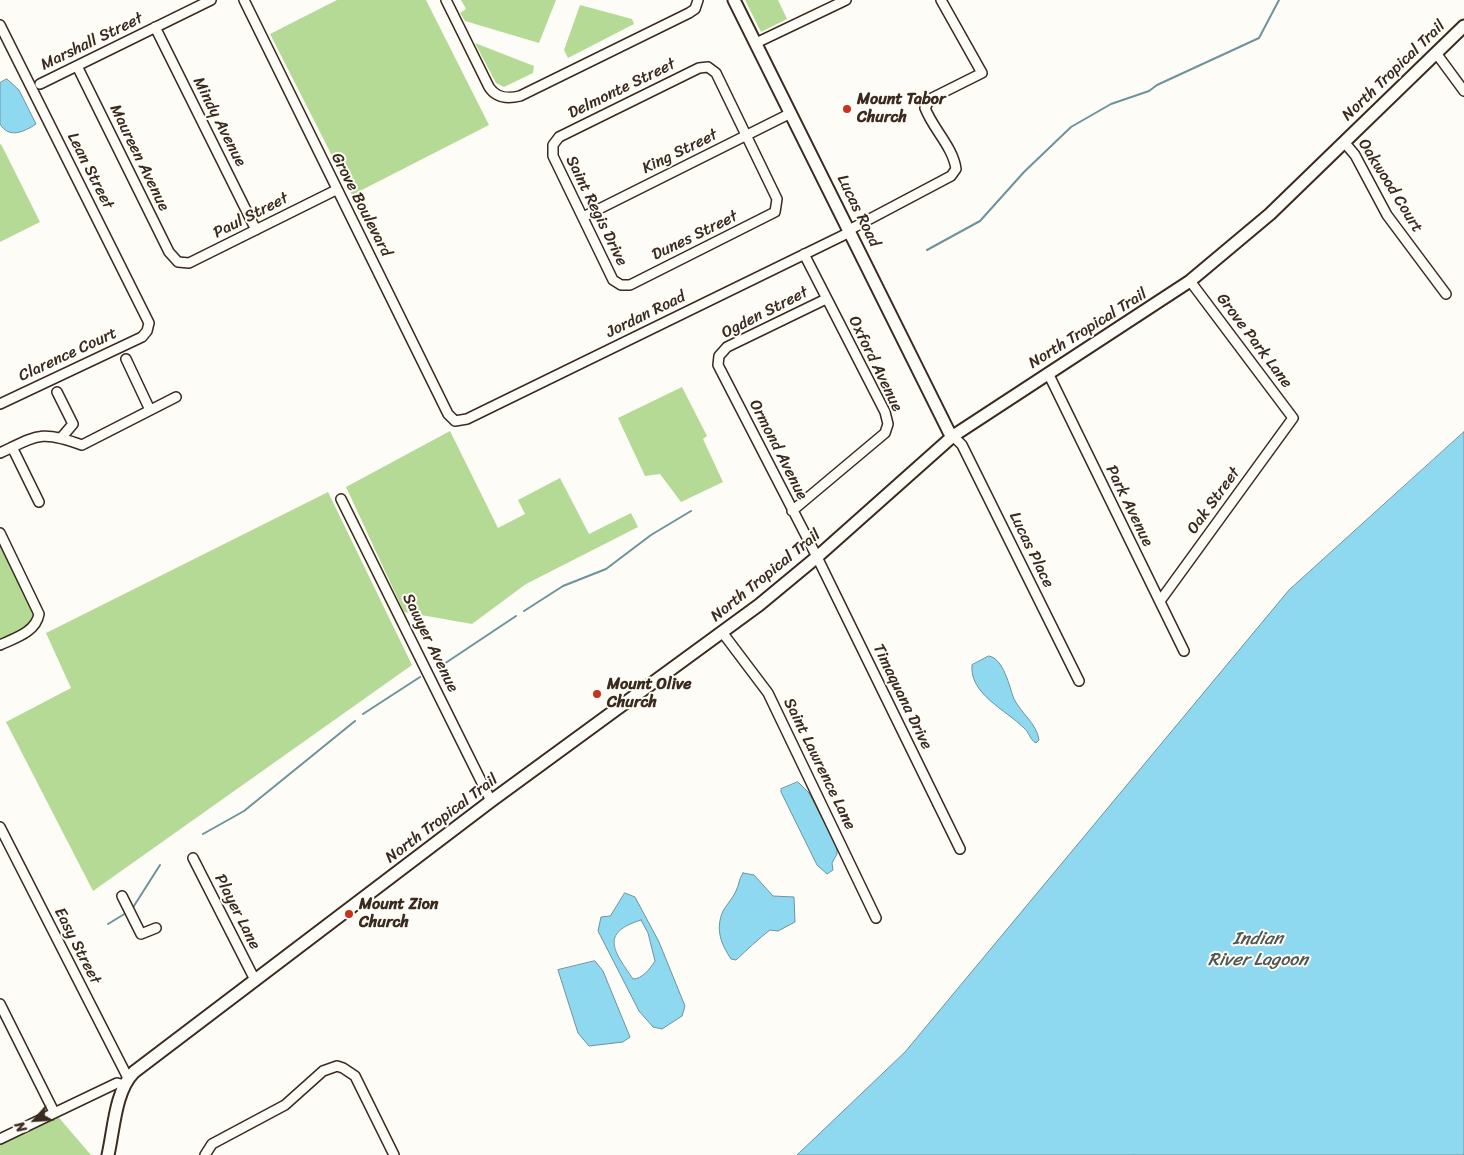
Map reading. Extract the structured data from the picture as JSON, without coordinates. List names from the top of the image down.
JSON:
{
  "streets": {
    "street": [
      "Marshall Street",
      "North Tropical Trail",
      "Delmonte Street",
      "Mindy Avenue",
      "King Street",
      "Maureen Avenue",
      "Lean Street",
      "Oakwood Court",
      "Grove Boulevard",
      "Saint Regis Drive",
      "Lucas Road",
      "Paul Street",
      "Dunes Street",
      "Ogden Street",
      "Jordan Road",
      "Grove Park Lane",
      "Clarence Court",
      "Oxford Avenue",
      "Ormond Avenue",
      "Oak Street",
      "Park Avenue",
      "Lucas Place",
      "Sawyer Avenue",
      "Timaquana Drive",
      "Saint Lawrence Lane",
      "Player Lane",
      "Easy Street"
    ]
  },
  "crossings": [
    ["Marshall Street", "Mindy Avenue"],
    ["Marshall Street", "Maureen Avenue"],
    ["North Tropical Trail", "Oakwood Court"],
    ["North Tropical Trail", "Lucas Road"],
    ["North Tropical Trail", "Grove Park Lane"],
    ["North Tropical Trail", "Ormond Avenue"],
    ["North Tropical Trail", "Park Avenue"],
    ["North Tropical Trail", "Lucas Place"],
    ["North Tropical Trail", "Sawyer Avenue"],
    ["North Tropical Trail", "Timaquana Drive"],
    ["North Tropical Trail", "Saint Lawrence Lane"],
    ["North Tropical Trail", "Player Lane"],
    ["North Tropical Trail", "Easy Street"],
    ["Delmonte Street", "King Street"],
    ["Delmonte Street", "Saint Regis Drive"],
    ["Delmonte Street", "Dunes Street"],
    ["Mindy Avenue", "Paul Street"],
    ["King Street", "Saint Regis Drive"],
    ["King Street", "Lucas Road"],
    ["King Street", "Dunes Street"],
    ["Maureen Avenue", "Paul Street"],
    ["Lean Street", "Clarence Court"],
    ["Grove Boulevard", "Paul Street"],
    ["Grove Boulevard", "Jordan Road"],
    ["Saint Regis Drive", "Dunes Street"],
    ["Lucas Road", "Jordan Road"],
    ["Lucas Road", "Lucas Place"],
    ["Ogden Street", "Oxford Avenue"],
    ["Ogden Street", "Ormond Avenue"],
    ["Jordan Road", "Oxford Avenue"],
    ["Grove Park Lane", "Oak Street"],
    ["Oxford Avenue", "Ormond Avenue"],
    ["Ormond Avenue", "Timaquana Drive"],
    ["Oak Street", "Park Avenue"]
  ],
  "water": ["Indian River Lagoon"],
  "places": ["Mount Tabor Church", "Mount Olive Church", "Mount Zion Church"],
  "north": "bottom left"
}
